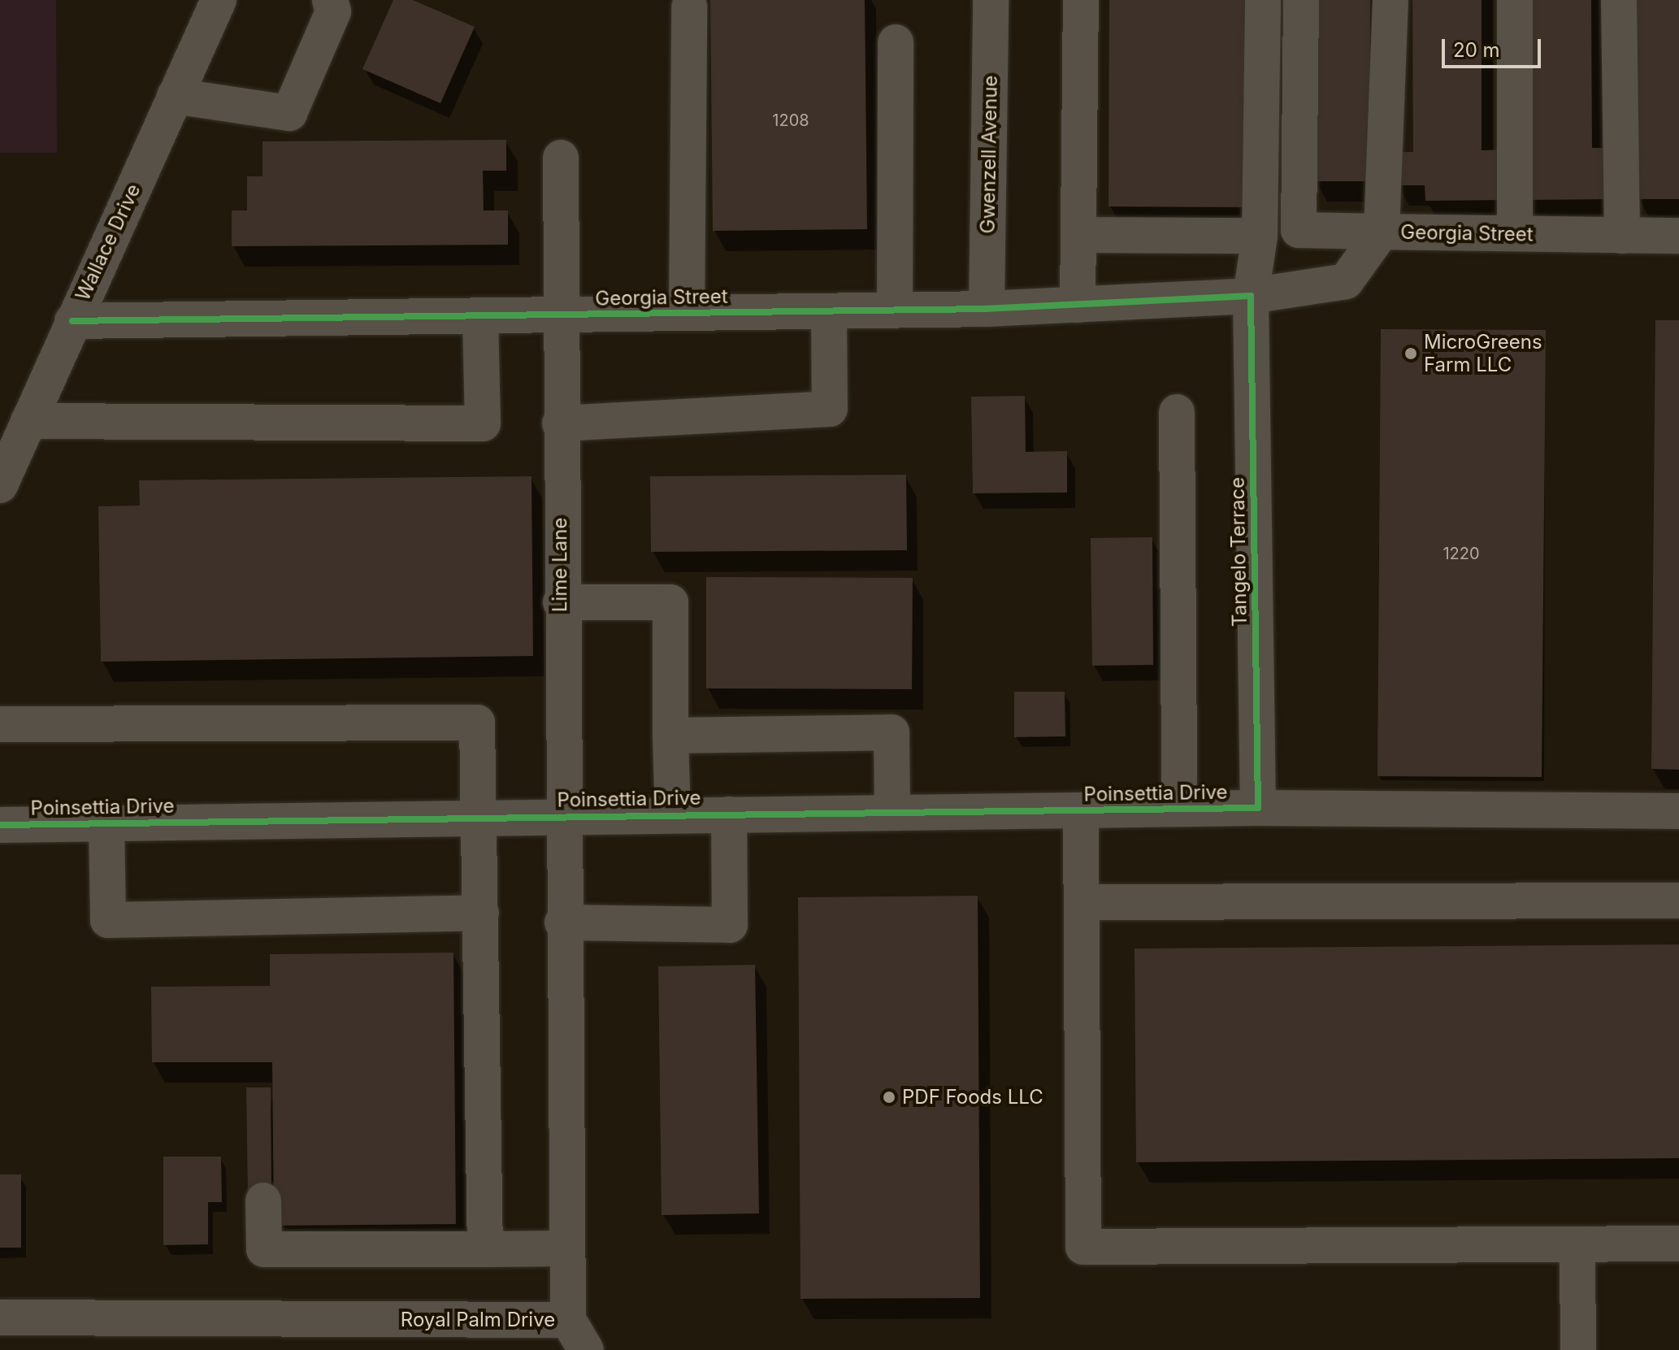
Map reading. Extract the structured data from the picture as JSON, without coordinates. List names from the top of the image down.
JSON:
{
  "streets": {
    "street": [
      "Gwenzell Avenue",
      "Georgia Street",
      "Wallace Drive",
      "Tangelo Terrace",
      "Lime Lane",
      "Poinsettia Drive",
      "Royal Palm Drive"
    ]
  },
  "crossings": [
    ["Gwenzell Avenue", "Georgia Street"],
    ["Georgia Street", "Wallace Drive"],
    ["Georgia Street", "Tangelo Terrace"],
    ["Georgia Street", "Lime Lane"],
    ["Tangelo Terrace", "Poinsettia Drive"],
    ["Lime Lane", "Poinsettia Drive"],
    ["Lime Lane", "Royal Palm Drive"],
    ["Poinsettia Drive", "Royal Palm Drive"]
  ],
  "places": ["MicroGreens Farm LLC", "PDF Foods LLC"],
  "house_numbers": ["1208", "1220"],
  "scale_bar": "20 m"
}
